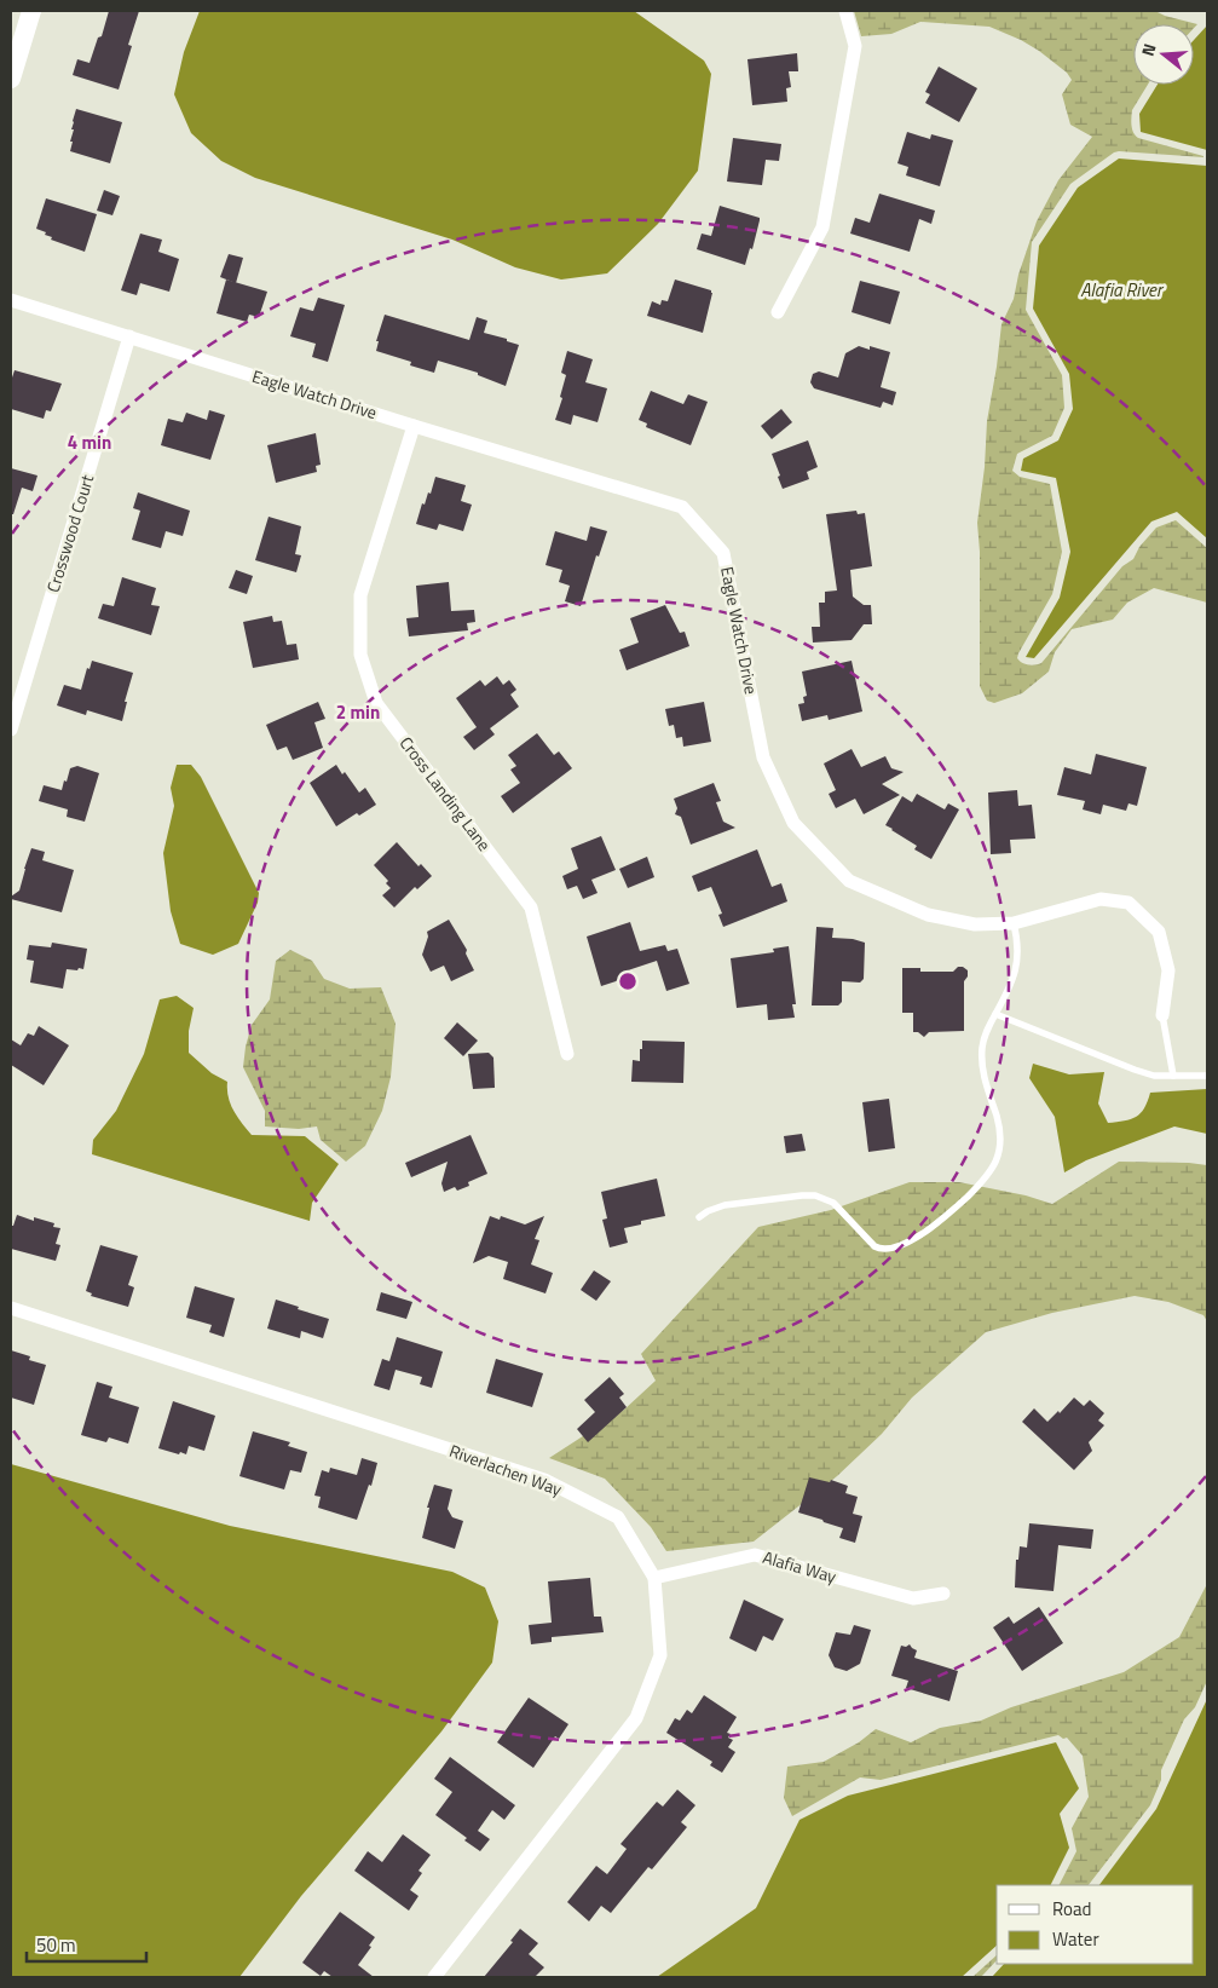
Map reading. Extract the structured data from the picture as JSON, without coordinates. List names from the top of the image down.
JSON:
{
  "streets": {
    "street": [
      "Eagle Watch Drive",
      "Crosswood Court",
      "Cross Landing Lane",
      "Riverlachen Way",
      "Alafia Way"
    ]
  },
  "crossings": [
    ["Eagle Watch Drive", "Crosswood Court"],
    ["Eagle Watch Drive", "Cross Landing Lane"],
    ["Riverlachen Way", "Alafia Way"]
  ],
  "water": ["Alafia River"],
  "legend": ["Road", "Water"],
  "scale_bar": "50 m",
  "north": "left",
  "rings": ["4 min", "2 min"]
}
